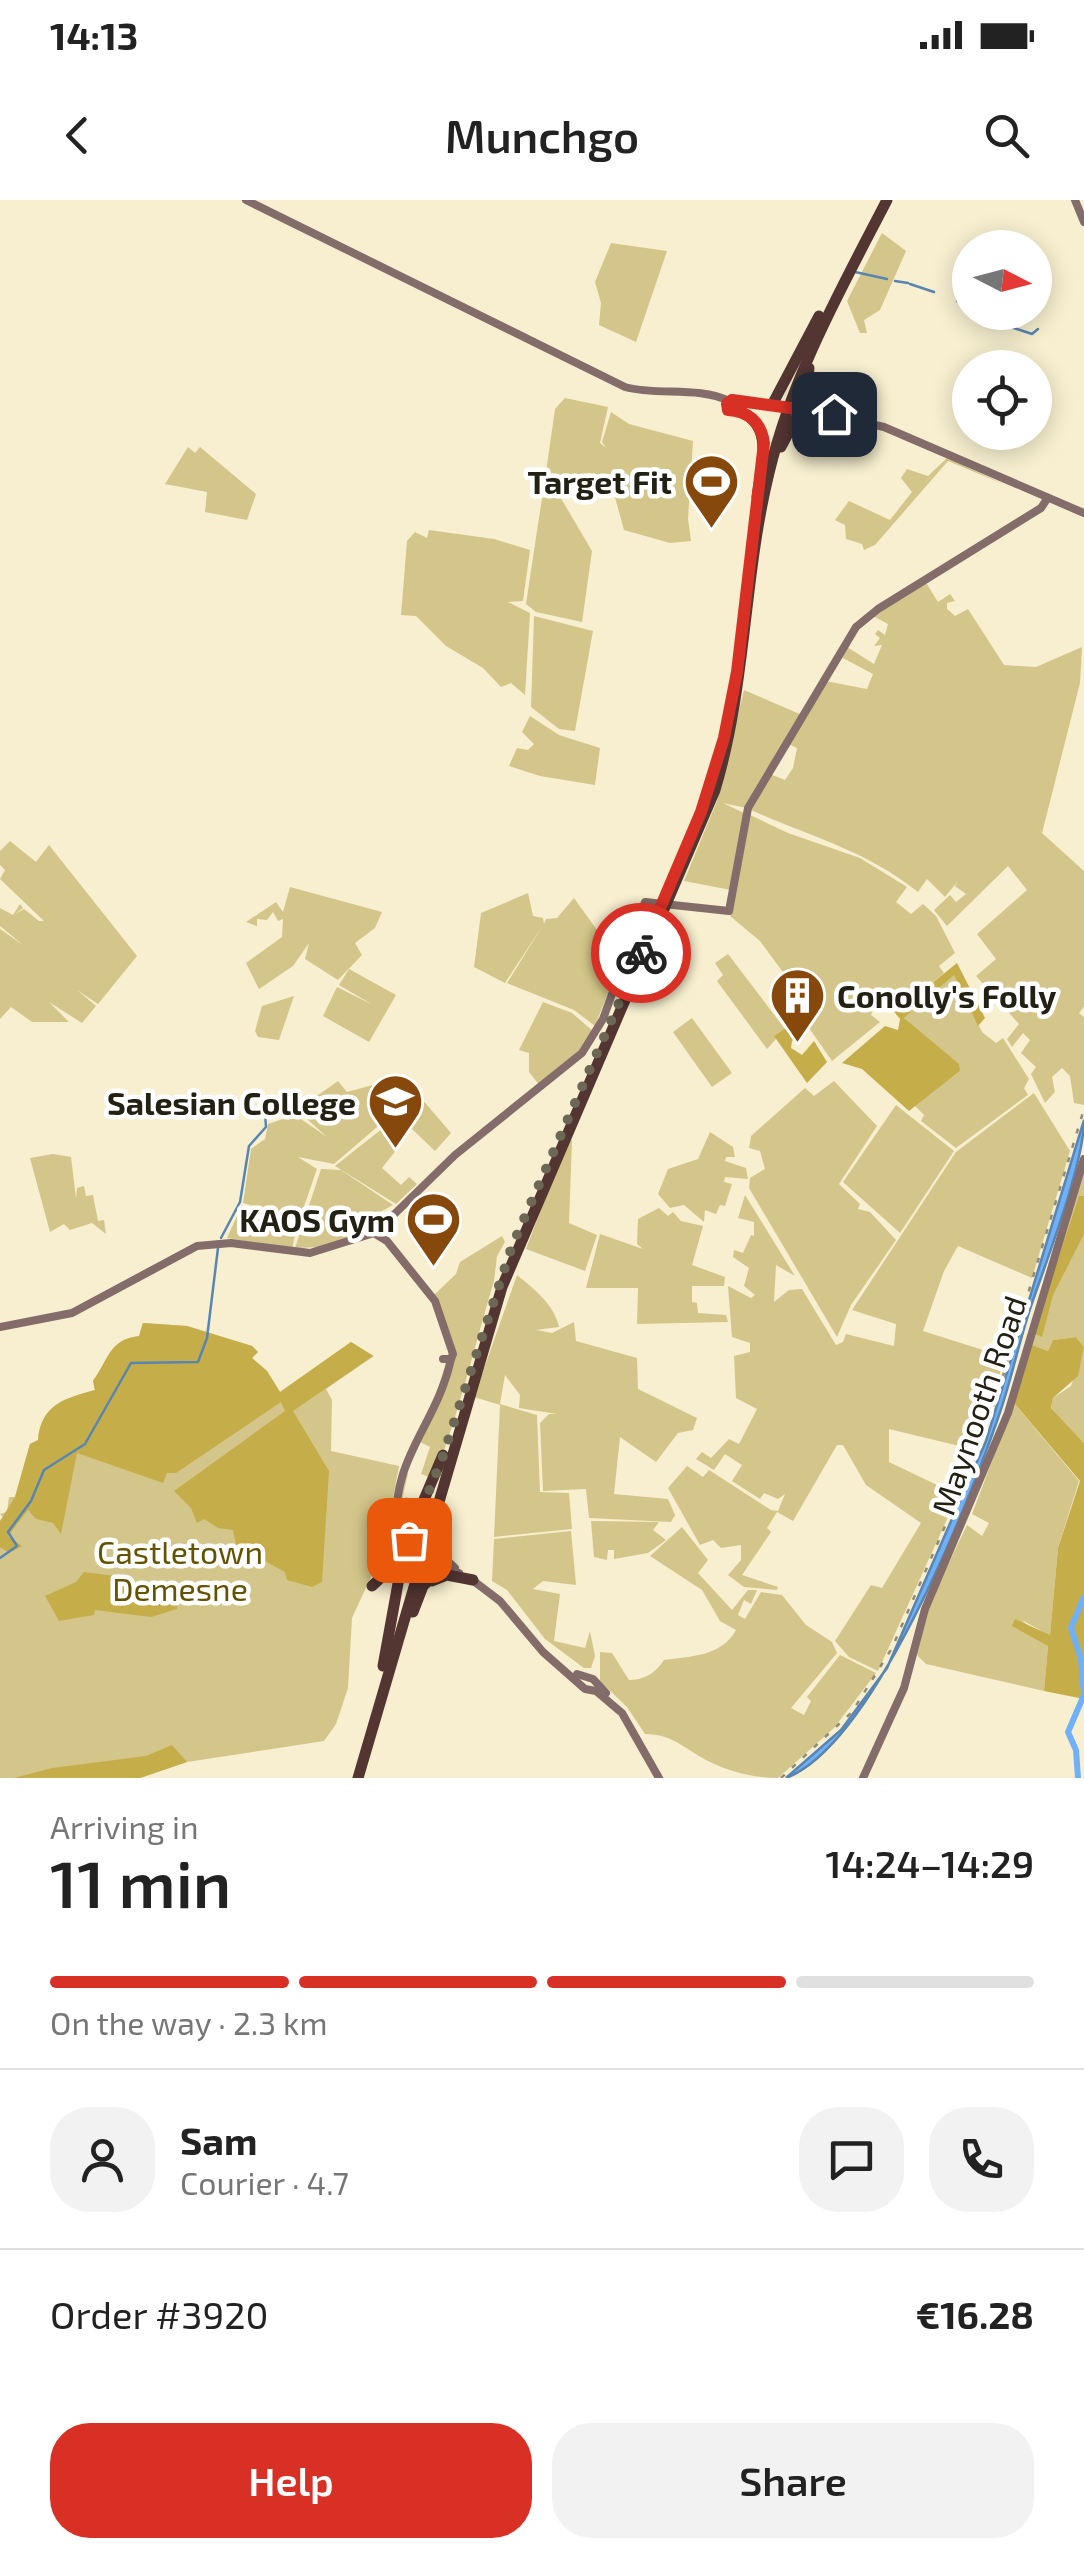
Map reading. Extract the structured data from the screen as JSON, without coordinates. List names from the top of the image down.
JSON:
{
  "streets": {
    "main road": ["Maynooth Road"]
  },
  "parks": ["Castletown Demesne"],
  "places": {
    "sports": ["Target Fit", "KAOS Gym"],
    "building": ["Conolly's Folly"],
    "school or university": ["Salesian College"]
  },
  "north": "right",
  "page": {
    "status": "14:13",
    "header": "Munchgo",
    "heading": ["11 min", "Arriving in", "14:24–14:29"],
    "panel": [
      "Sam",
      "Courier · 4.7",
      "Order #3920",
      "€16.28"
    ],
    "bar": "On the way · 2.3 km",
    "buttons": ["Help", "Share"]
  }
}
